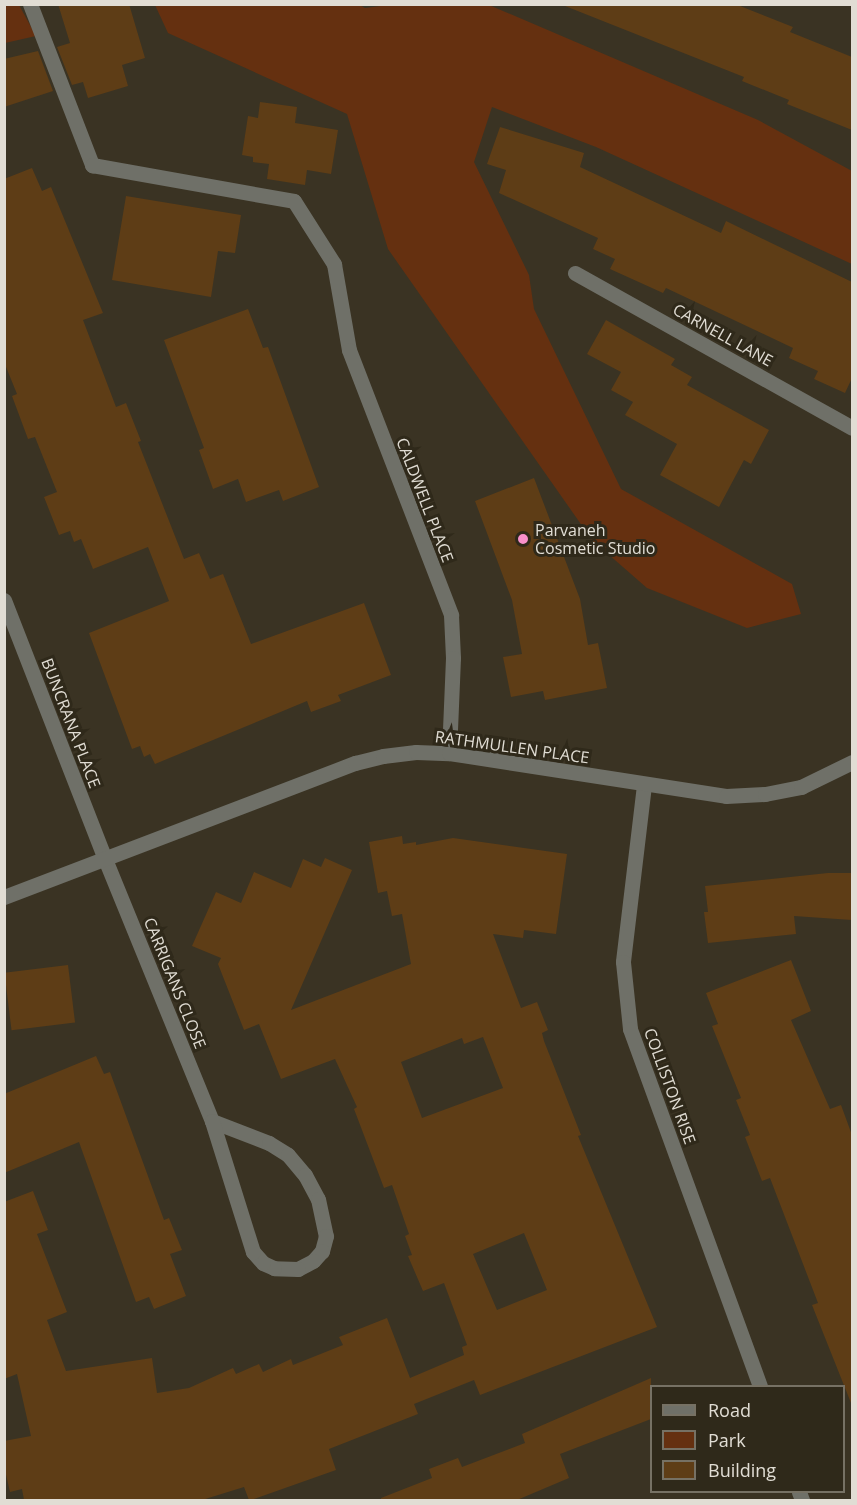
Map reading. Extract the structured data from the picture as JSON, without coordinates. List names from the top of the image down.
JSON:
{
  "streets": {
    "street": [
      "CARNELL LANE",
      "CALDWELL PLACE",
      "BUNCRANA PLACE",
      "RATHMULLEN PLACE",
      "CARRIGANS CLOSE",
      "COLLISTON RISE"
    ]
  },
  "crossings": [
    ["CALDWELL PLACE", "RATHMULLEN PLACE"],
    ["BUNCRANA PLACE", "RATHMULLEN PLACE"],
    ["BUNCRANA PLACE", "CARRIGANS CLOSE"],
    ["RATHMULLEN PLACE", "CARRIGANS CLOSE"],
    ["RATHMULLEN PLACE", "COLLISTON RISE"]
  ],
  "places": ["Parvaneh Cosmetic Studio"],
  "legend": ["Road", "Park", "Building"]
}
